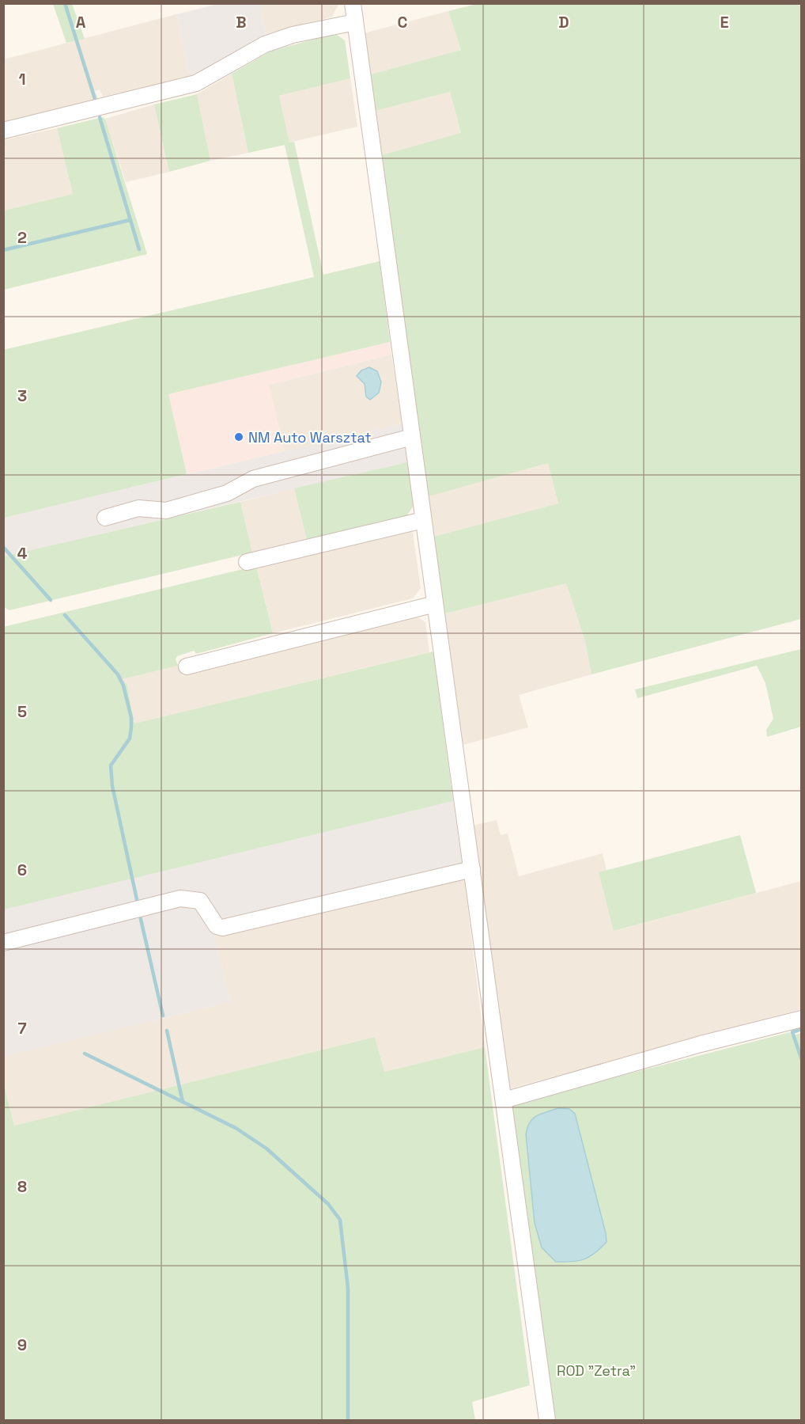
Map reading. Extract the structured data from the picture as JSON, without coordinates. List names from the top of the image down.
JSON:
{
  "parks": ["ROD \"Zetra\""],
  "places": ["NM Auto Warsztat"],
  "grid": {
    "columns": [
      "A",
      "B",
      "C",
      "D",
      "E"
    ],
    "rows": [
      "1",
      "2",
      "3",
      "4",
      "5",
      "6",
      "7",
      "8",
      "9"
    ]
  }
}
